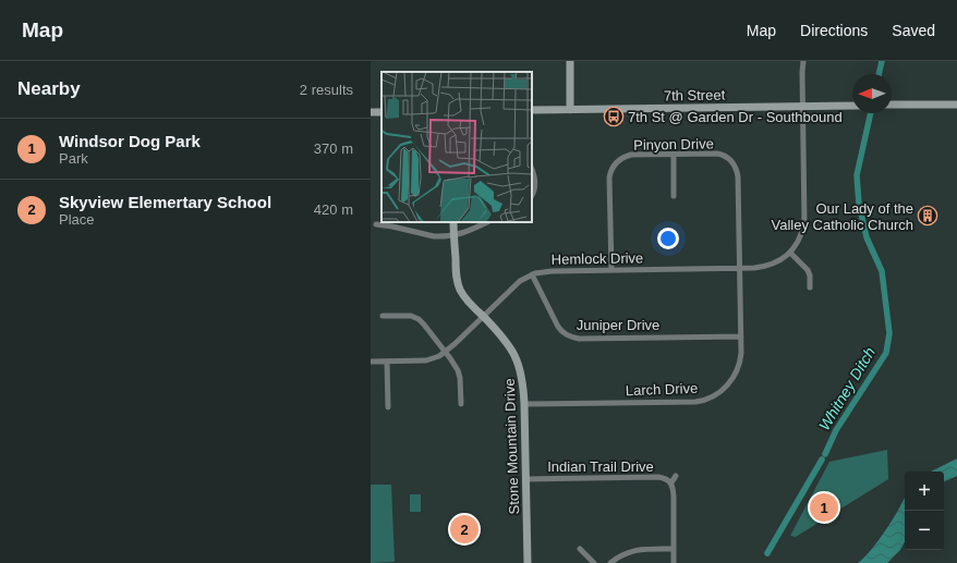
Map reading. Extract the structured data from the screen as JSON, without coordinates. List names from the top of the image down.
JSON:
{
  "streets": {
    "street": [
      "7th Street",
      "Pinyon Drive",
      "Hemlock Drive",
      "Juniper Drive",
      "Larch Drive",
      "Stone Mountain Drive",
      "Indian Trail Drive"
    ]
  },
  "crossings": [
    ["7th Street", "Hemlock Drive"],
    ["Pinyon Drive", "Hemlock Drive"],
    ["Pinyon Drive", "Larch Drive"],
    ["Hemlock Drive", "Juniper Drive"],
    ["Hemlock Drive", "Larch Drive"],
    ["Hemlock Drive", "Stone Mountain Drive"],
    ["Juniper Drive", "Larch Drive"],
    ["Larch Drive", "Stone Mountain Drive"],
    ["Stone Mountain Drive", "Indian Trail Drive"]
  ],
  "water": ["Whitney Ditch"],
  "places": {
    "bus stop": ["7th St @ Garden Dr - Southbound"],
    "building": ["Our Lady of the Valley Catholic Church"]
  },
  "north": "left",
  "page": {
    "header": "Map",
    "nav": ["Map", "Directions", "Saved"],
    "heading": ["Nearby", "2 results"],
    "list": [
      {
        "mark": "1",
        "name": "Windsor Dog Park",
        "note": "Park",
        "value": "370 m"
      },
      {
        "mark": "2",
        "name": "Skyview Elemertary School",
        "note": "Place",
        "value": "420 m"
      }
    ],
    "map_buttons": ["+", "−"],
    "pins": ["1", "2"]
  }
}
